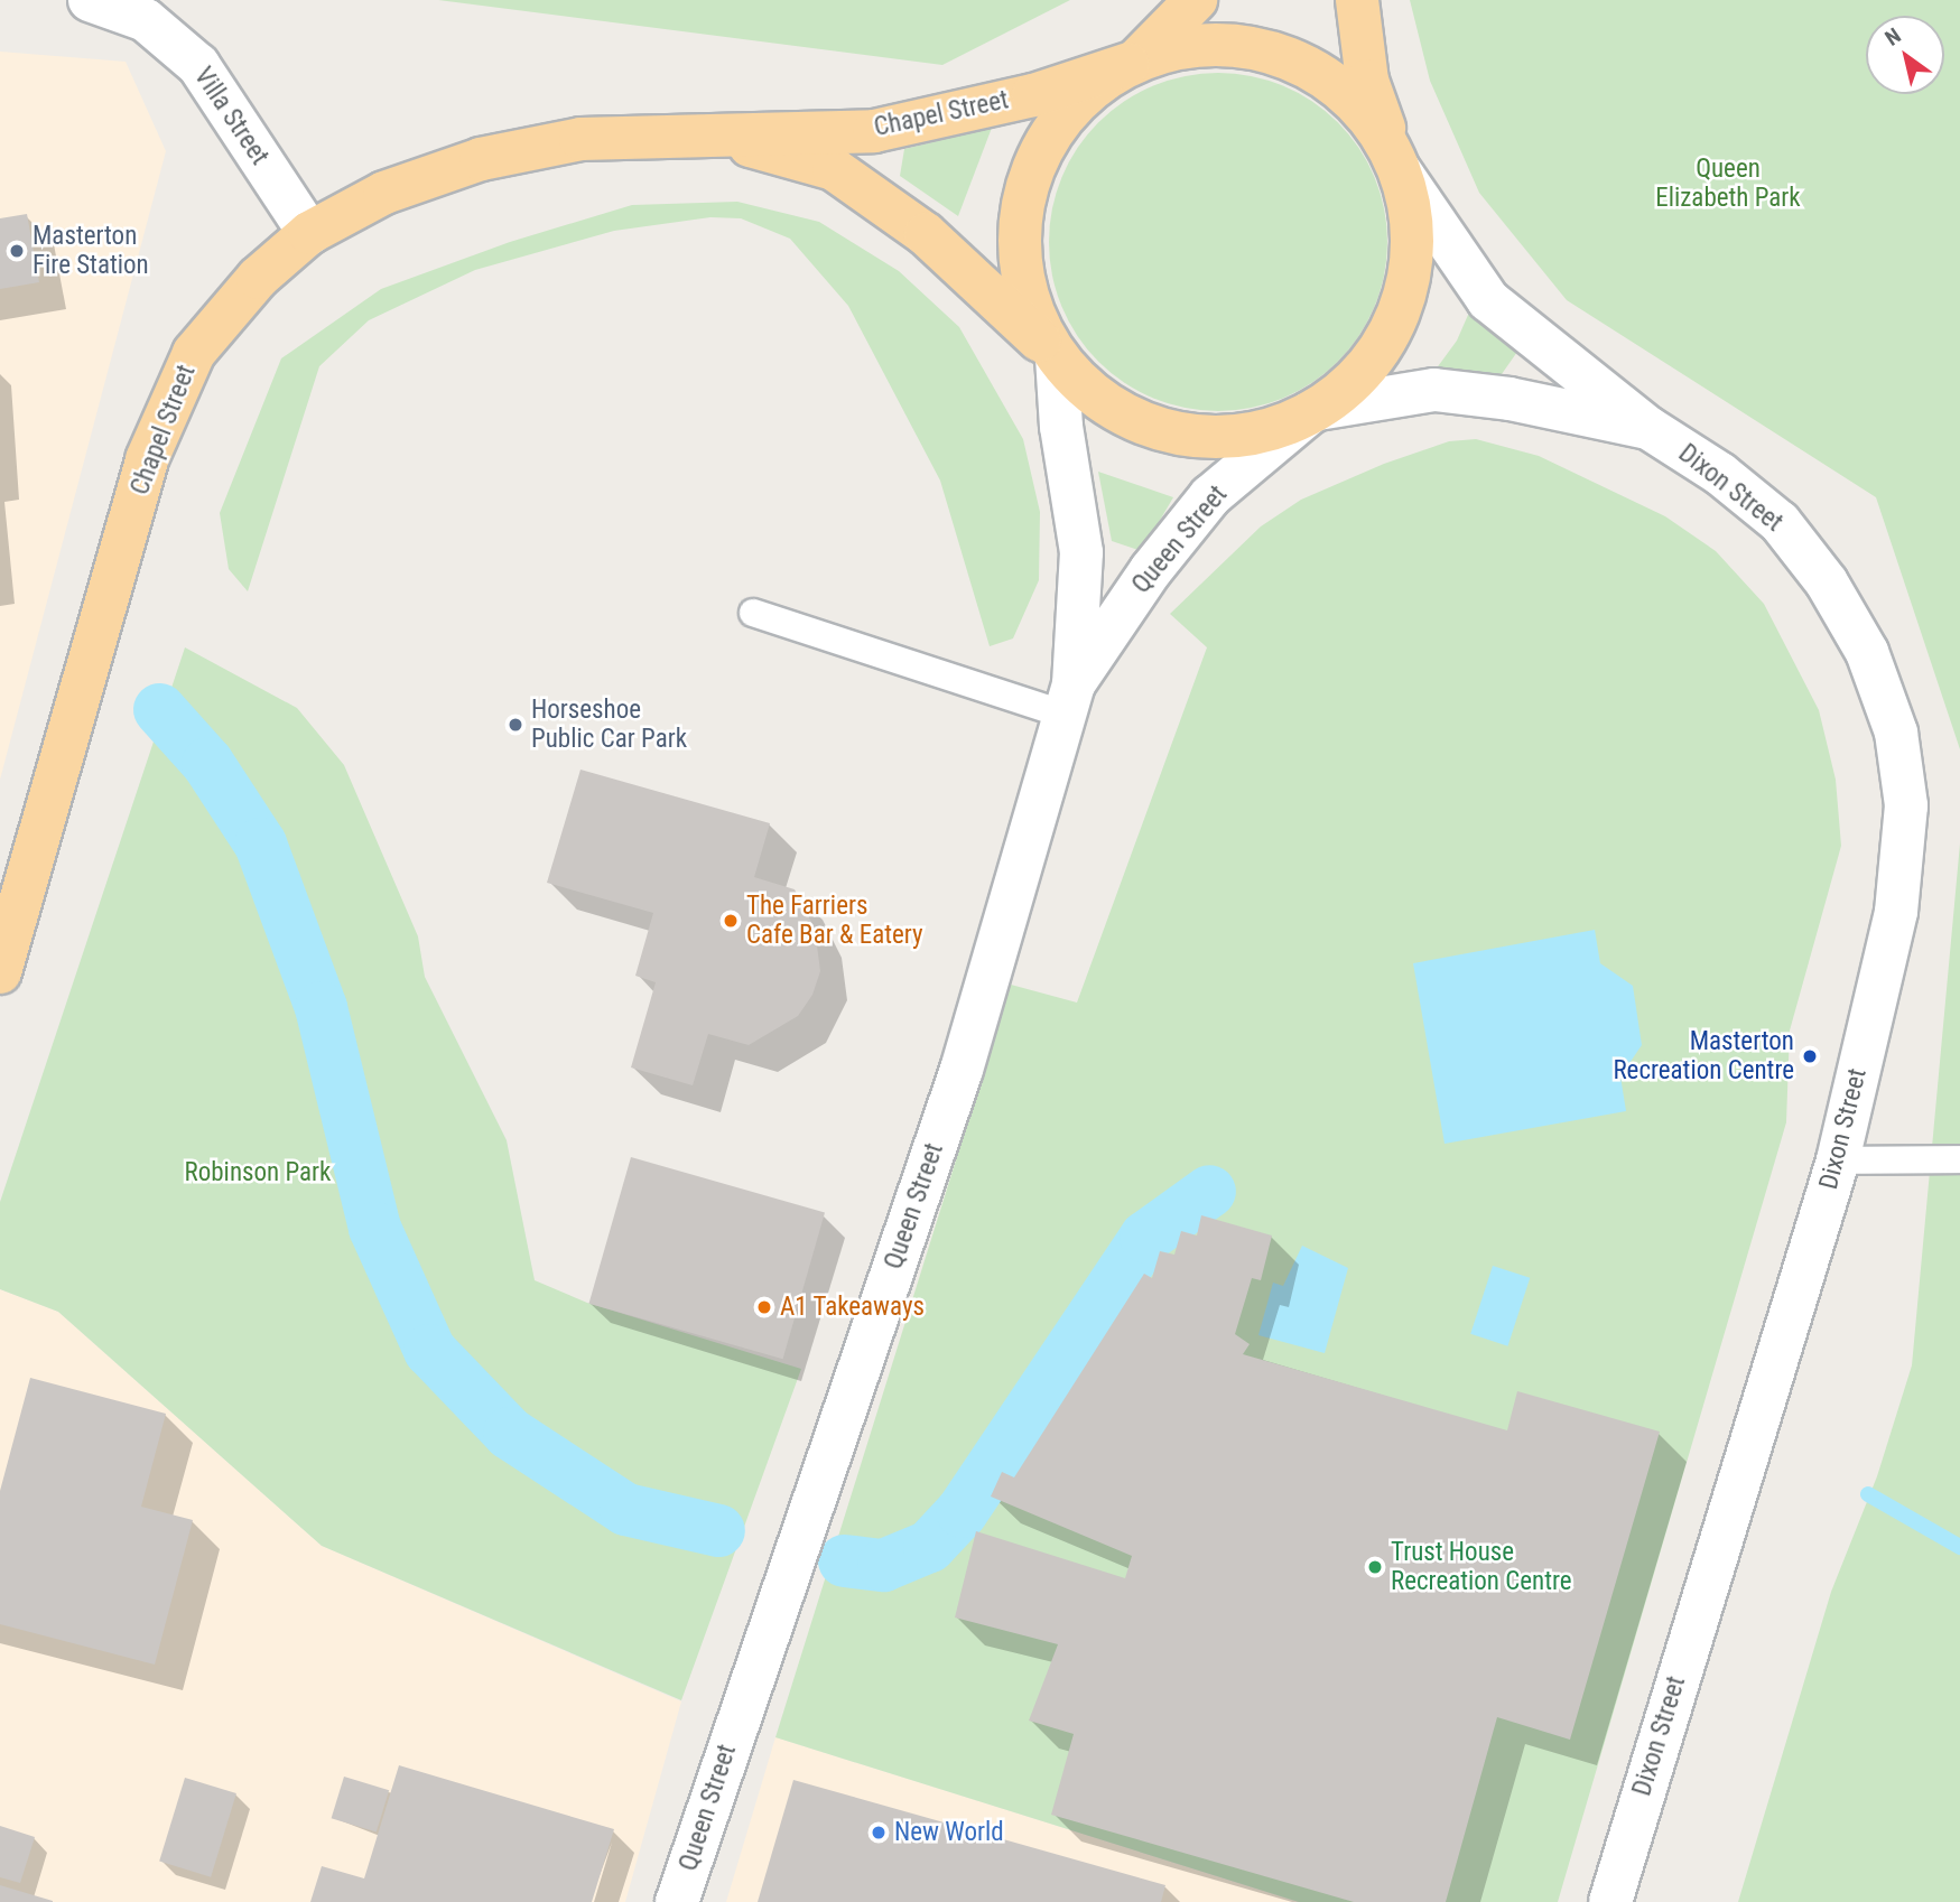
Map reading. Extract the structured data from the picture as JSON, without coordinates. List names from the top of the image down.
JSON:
{
  "streets": {
    "highway": ["Chapel Street"],
    "main road": ["Villa Street", "Dixon Street", "Queen Street"]
  },
  "crossings": [
    ["Chapel Street", "Villa Street"],
    ["Chapel Street", "Dixon Street"],
    ["Chapel Street", "Queen Street"],
    ["Dixon Street", "Queen Street"]
  ],
  "parks": ["Queen Elizabeth Park", "Robinson Park"],
  "places": [
    "Masterton Fire Station",
    "Horseshoe Public Car Park",
    "The Farriers Cafe Bar & Eatery",
    "Masterton Recreation Centre",
    "A1 Takeaways",
    "Trust House Recreation Centre",
    "New World"
  ],
  "north": "top left"
}
